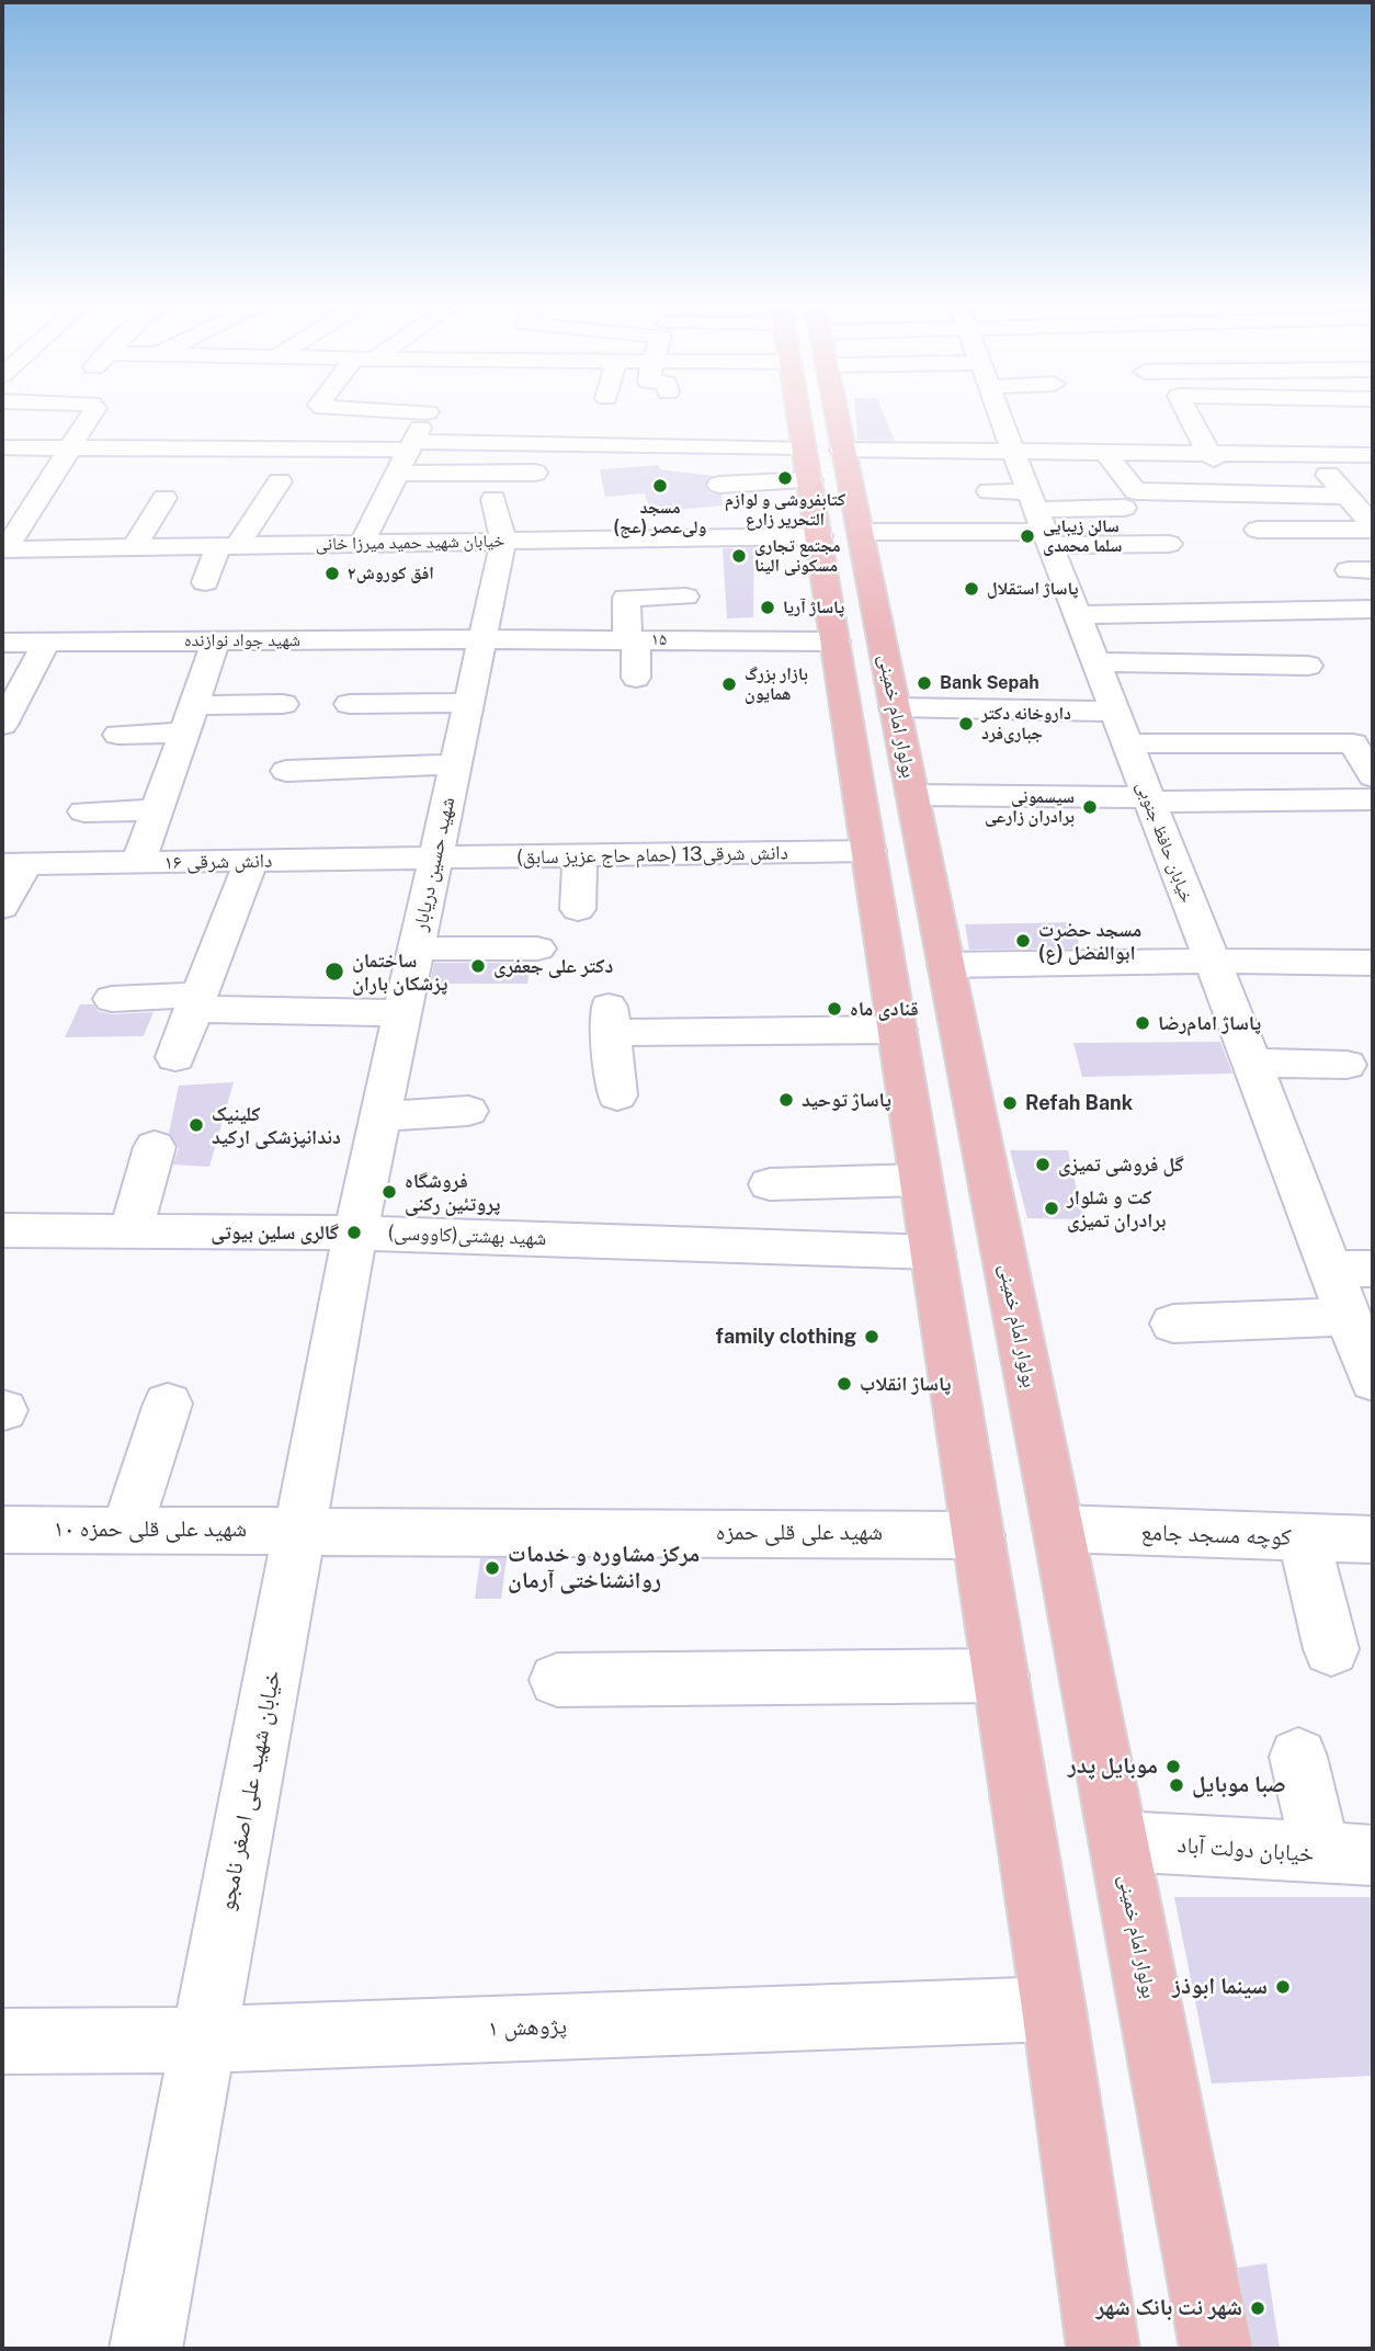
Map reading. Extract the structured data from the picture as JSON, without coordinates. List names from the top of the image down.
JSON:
{
  "streets": {
    "main road": ["بولوار امام خمینی"],
    "street": [
      "خیابان شهید حمید میرزا خانی",
      "۱۵",
      "شهید جواد نوازنده",
      "خیابان حافظ جنوبی",
      "دانش شرقی13 (حمام حاج عزیز سابق)",
      "دانش شرقی ۱۶",
      "شهید حسین دریابار",
      "شهید بهشتی(کاووسی)",
      "شهید علی قلی حمزه ۱۰",
      "شهید علی قلی حمزه",
      "کوچه مسجد جامع",
      "خیابان شهید علی اصغر نامجو",
      "خیابان دولت آباد",
      "پژوهش ۱"
    ]
  },
  "crossings": [
    ["خیابان شهید حمید میرزا خانی", "بولوار امام خمینی"],
    ["خیابان شهید حمید میرزا خانی", "خیابان حافظ جنوبی"],
    ["خیابان شهید حمید میرزا خانی", "شهید حسین دریابار"],
    ["۱۵", "شهید جواد نوازنده"],
    ["۱۵", "بولوار امام خمینی"],
    ["۱۵", "شهید حسین دریابار"],
    ["شهید جواد نوازنده", "شهید حسین دریابار"],
    ["بولوار امام خمینی", "دانش شرقی13 (حمام حاج عزیز سابق)"],
    ["بولوار امام خمینی", "شهید بهشتی(کاووسی)"],
    ["بولوار امام خمینی", "شهید علی قلی حمزه"],
    ["بولوار امام خمینی", "کوچه مسجد جامع"],
    ["بولوار امام خمینی", "خیابان دولت آباد"],
    ["بولوار امام خمینی", "پژوهش ۱"],
    ["دانش شرقی13 (حمام حاج عزیز سابق)", "دانش شرقی ۱۶"],
    ["دانش شرقی13 (حمام حاج عزیز سابق)", "شهید حسین دریابار"],
    ["دانش شرقی ۱۶", "شهید حسین دریابار"],
    ["شهید حسین دریابار", "شهید بهشتی(کاووسی)"],
    ["شهید حسین دریابار", "خیابان شهید علی اصغر نامجو"],
    ["شهید بهشتی(کاووسی)", "خیابان شهید علی اصغر نامجو"],
    ["شهید علی قلی حمزه ۱۰", "شهید علی قلی حمزه"],
    ["شهید علی قلی حمزه ۱۰", "خیابان شهید علی اصغر نامجو"],
    ["شهید علی قلی حمزه", "خیابان شهید علی اصغر نامجو"],
    ["خیابان شهید علی اصغر نامجو", "پژوهش ۱"]
  ],
  "places": [
    "کتابفروشی و لوازم التحریر زارع",
    "مسجد ولی‌عصر (عج)",
    "سالن زیبایی سلما محمدی",
    "مجتمع تجاری مسکونی الینا",
    "افق کوروش۲",
    "پاساژ استقلال",
    "پاساژ آریا",
    "Bank Sepah",
    "بازار بزرگ همایون",
    "داروخانه دکتر جباری‌فرد",
    "سیسمونی برادران زارعی",
    "مسجد حضرت ابوالفضل (ع)",
    "دکتر علی جعفری",
    "ساختمان پزشکان باران",
    "قنادی ماه",
    "پاساژ امام‌رضا",
    "پاساژ توحید",
    "Refah Bank",
    "کلینیک دندانپزشکی ارکید",
    "گل فروشی تمیزی",
    "فروشگاه پروتئین رکنی",
    "کت و شلوار برادران تمیزی",
    "گالری سلین بیوتی",
    "family clothing",
    "پاساژ انقلاب",
    "مرکز مشاوره و خدمات روانشناختی آرمان",
    "موبایل پدر",
    "صبا موبایل",
    "سینما ابوذز",
    "شهر نت بانک شهر"
  ]
}
